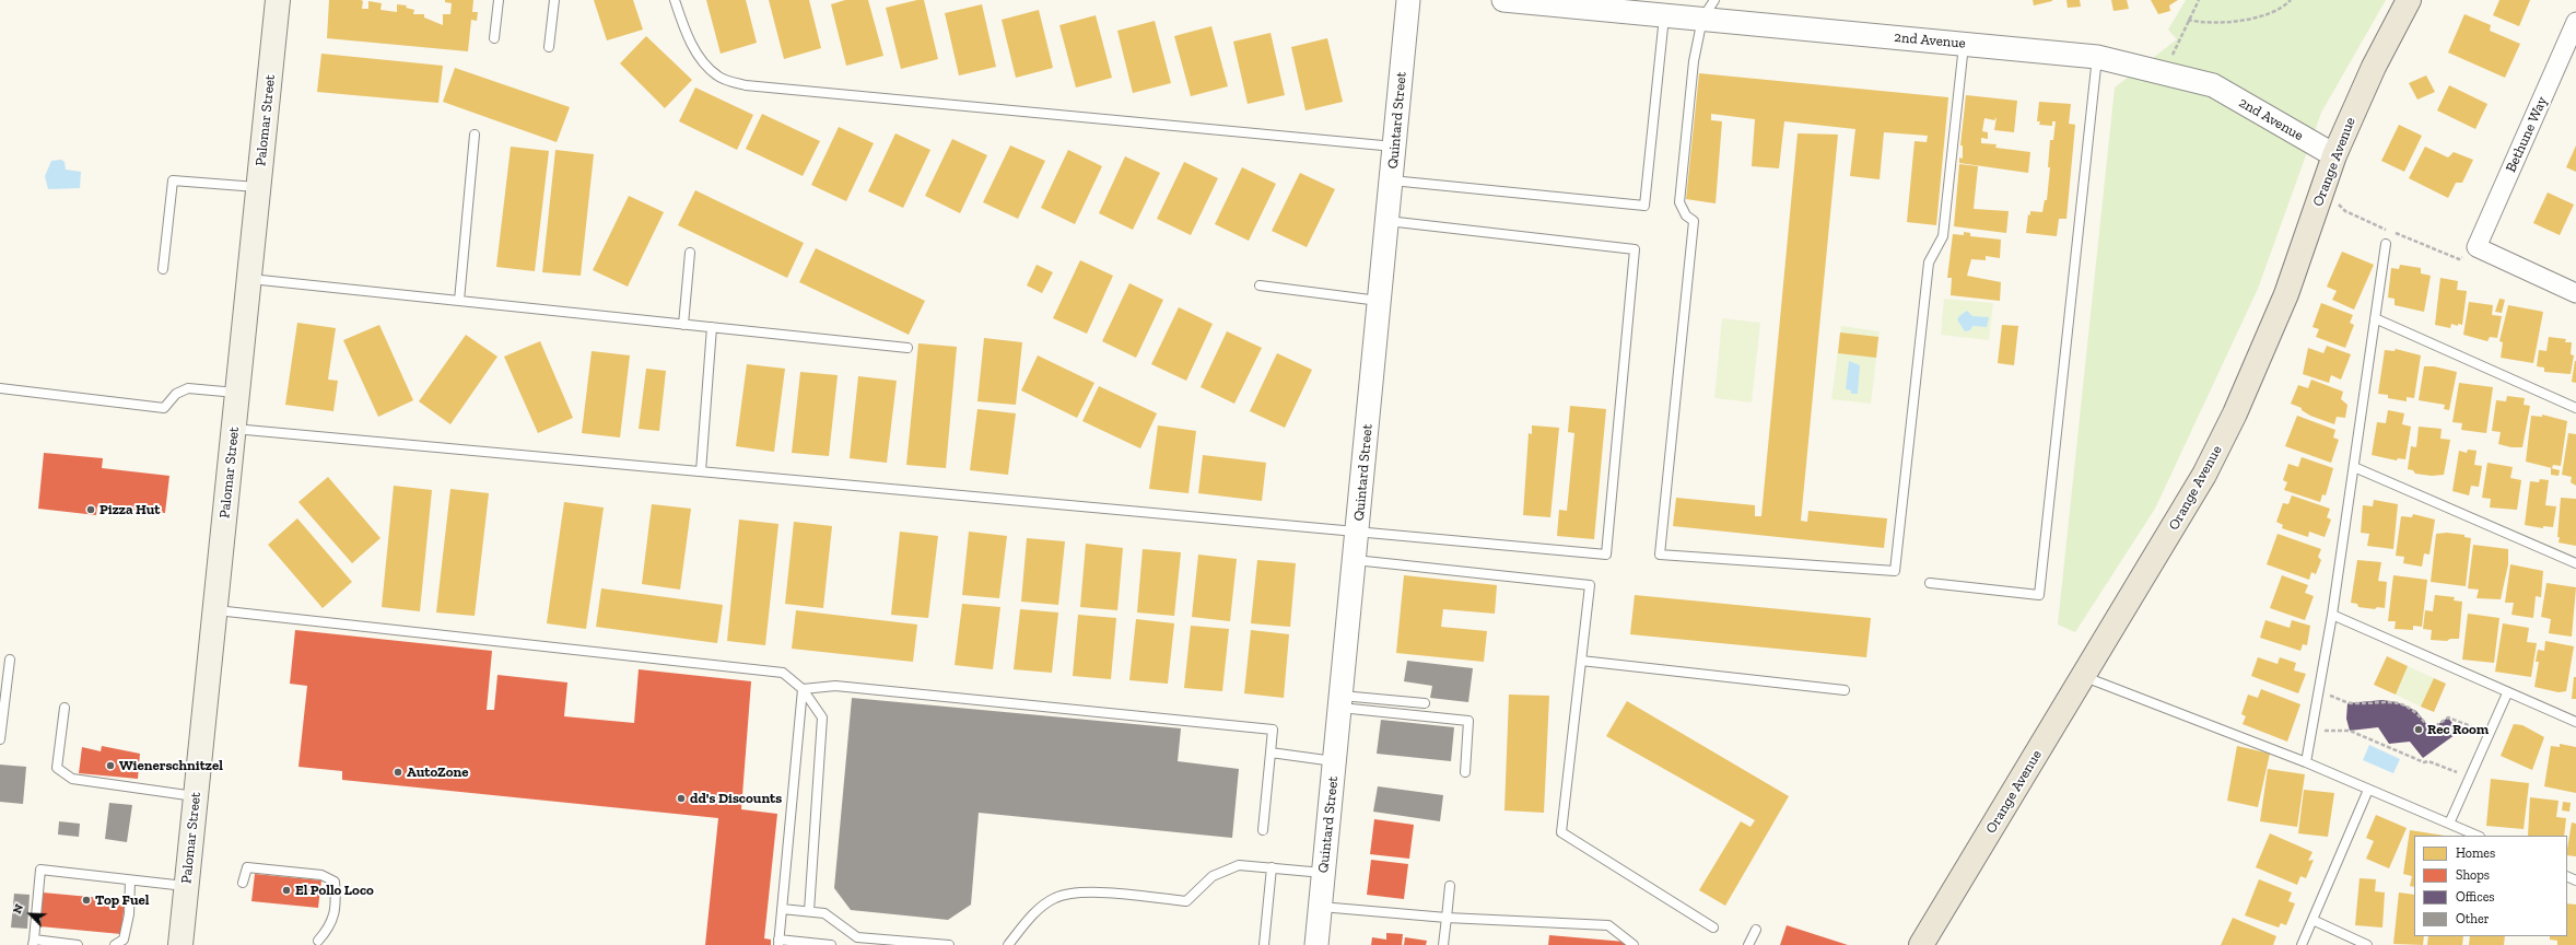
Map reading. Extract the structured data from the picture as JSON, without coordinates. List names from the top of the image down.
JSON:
{
  "streets": {
    "main road": ["Palomar Street", "Orange Avenue"],
    "street": ["2nd Avenue", "Quintard Street", "Bethune Way"]
  },
  "crossings": [
    ["2nd Avenue", "Orange Avenue"]
  ],
  "places": [
    "Pizza Hut",
    "Rec Room",
    "Wienerschnitzel",
    "AutoZone",
    "dd's Discounts",
    "El Pollo Loco",
    "Top Fuel"
  ],
  "legend": [
    "Homes",
    "Shops",
    "Offices",
    "Other"
  ],
  "north": "top left"
}
